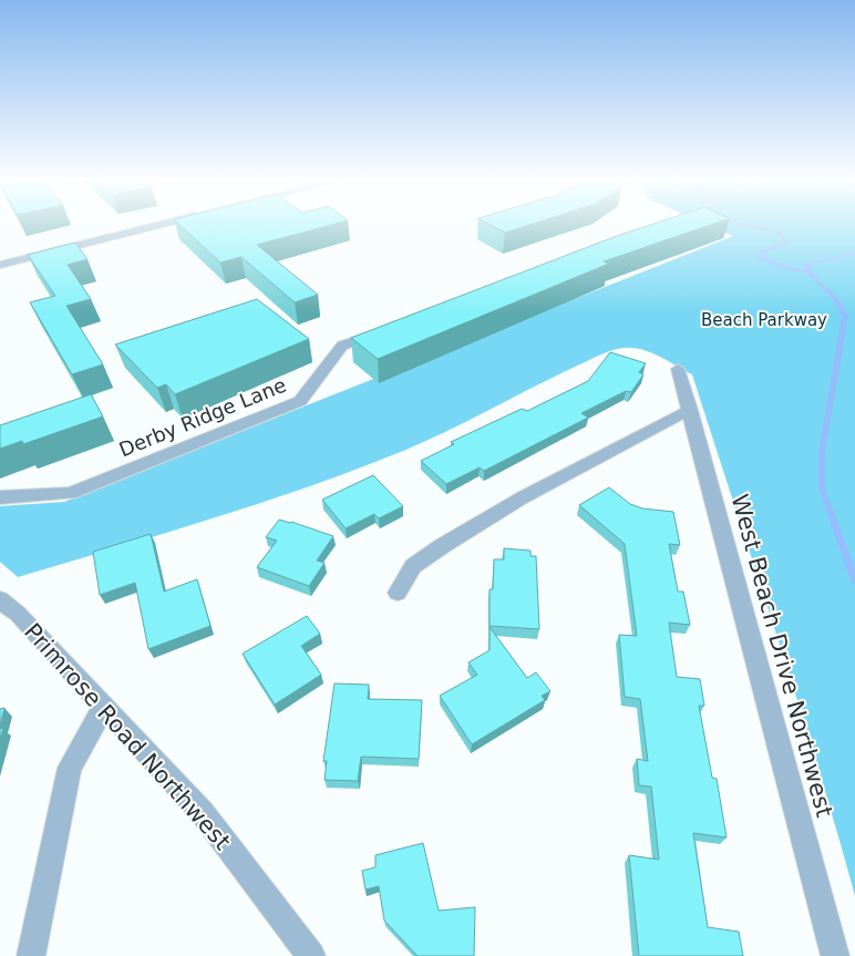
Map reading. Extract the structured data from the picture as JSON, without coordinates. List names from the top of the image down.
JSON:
{
  "streets": {
    "street": ["Derby Ridge Lane", "West Beach Drive Northwest", "Primrose Road Northwest"]
  },
  "parks": ["Beach Parkway"]
}
